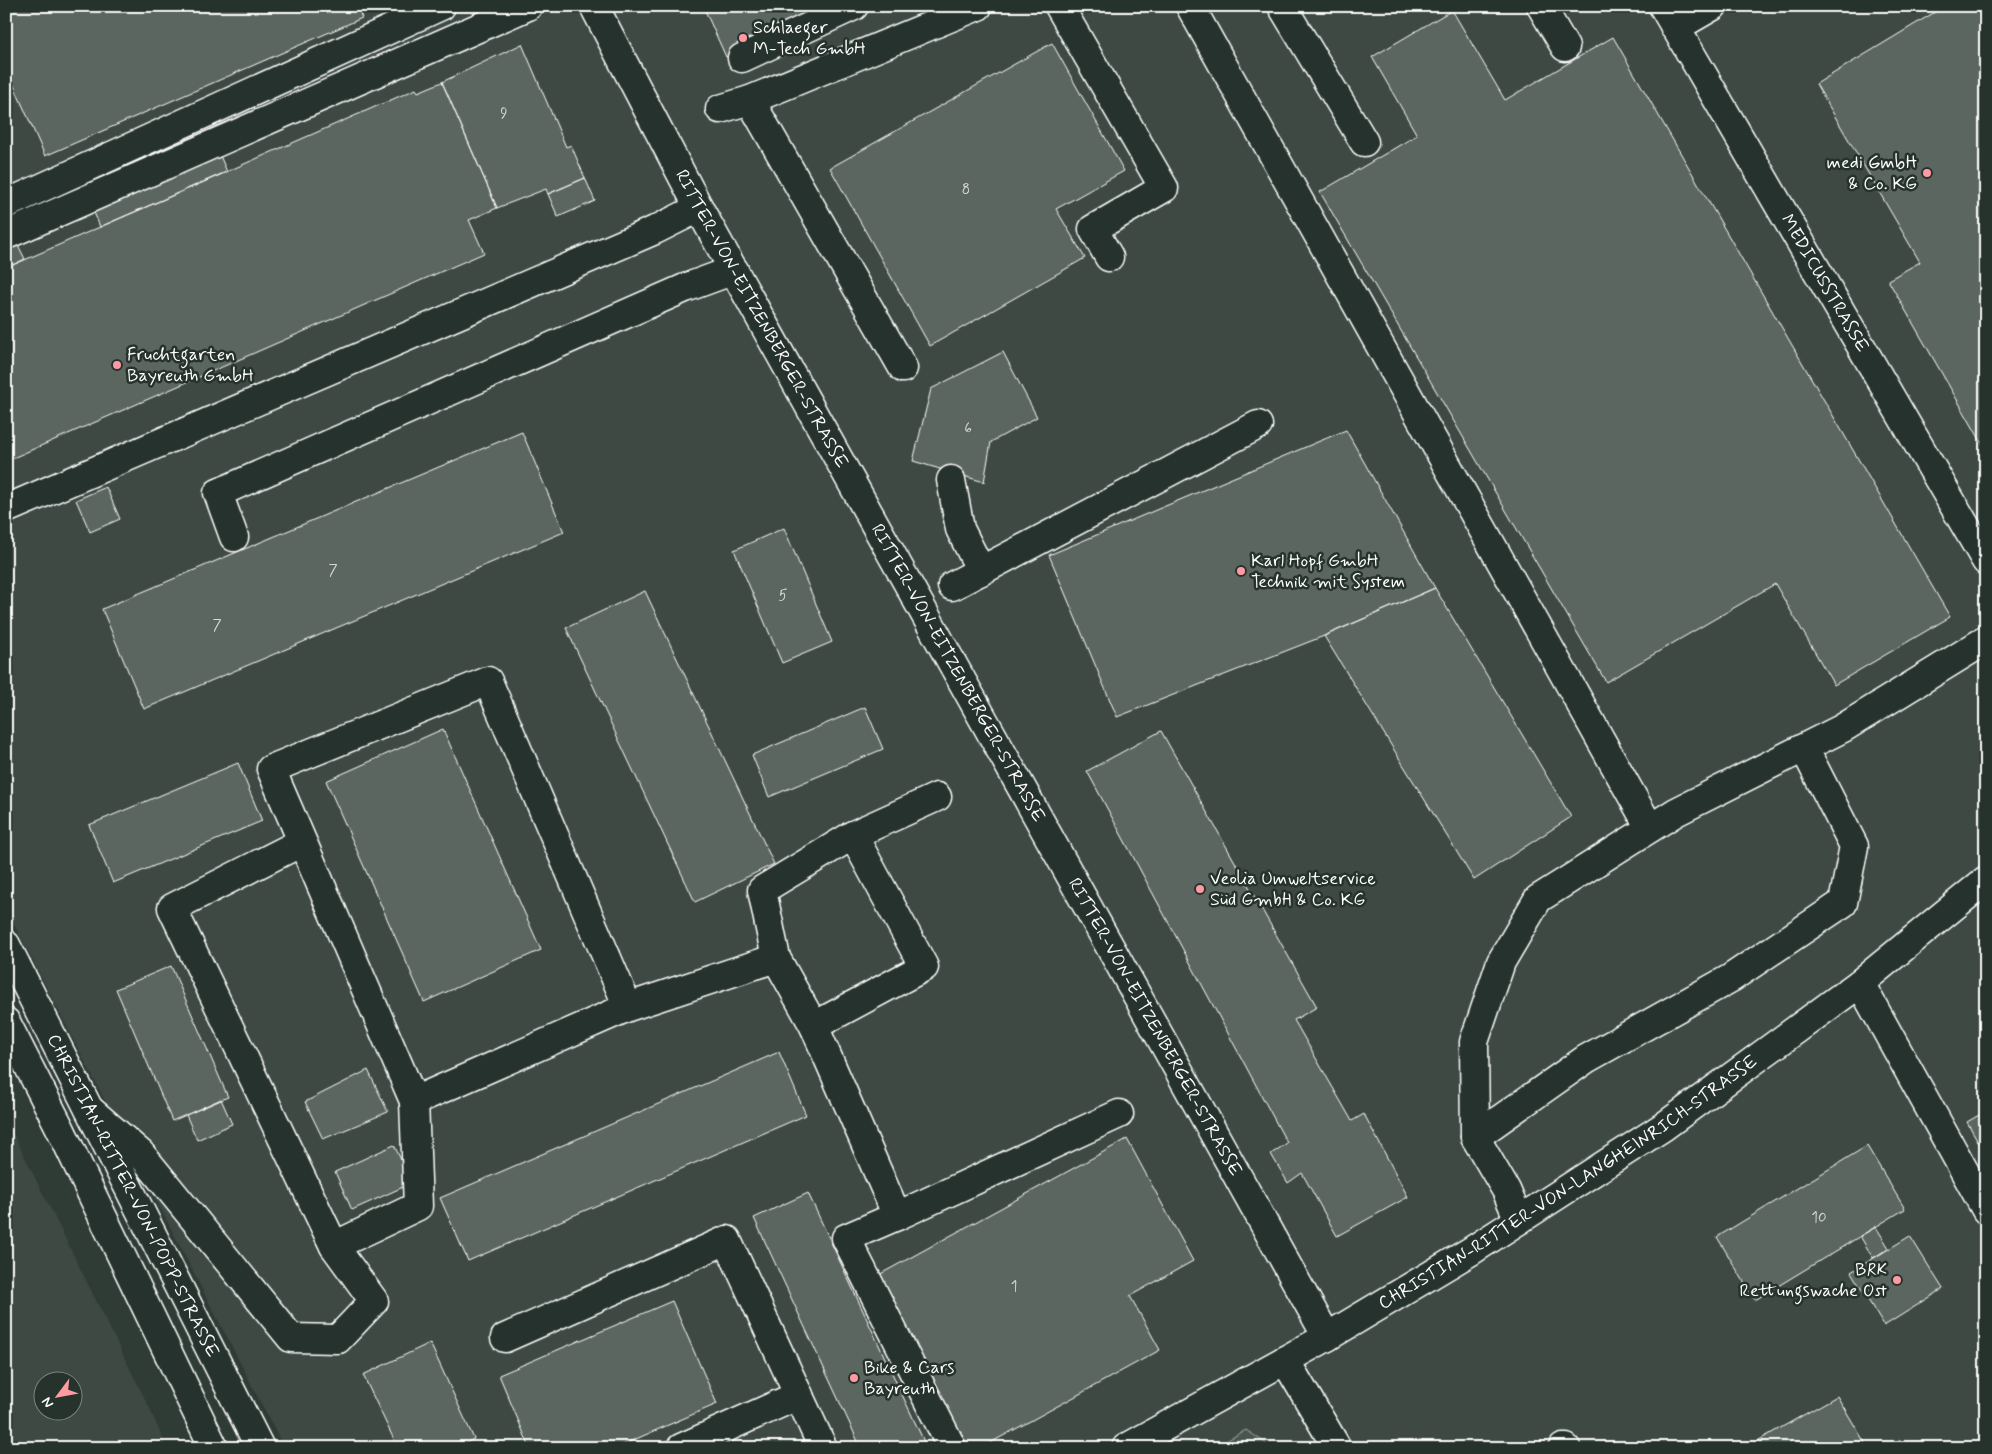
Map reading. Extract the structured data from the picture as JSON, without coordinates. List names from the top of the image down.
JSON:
{
  "streets": {
    "street": [
      "MEDICUSSTRASSE",
      "RITTER-VON-EITZENBERGER-STRASSE",
      "CHRISTIAN-RITTER-VON-LANGHEINRICH-STRASSE",
      "CHRISTIAN-RITTER-VON-POPP-STRASSE"
    ]
  },
  "crossings": [
    ["RITTER-VON-EITZENBERGER-STRASSE", "CHRISTIAN-RITTER-VON-LANGHEINRICH-STRASSE"]
  ],
  "places": [
    "Schlaeger M-Tech GmbH",
    "medi GmbH & Co. KG",
    "Fruchtgarten Bayreuth GmbH",
    "Karl Hopf GmbH Technik mit System",
    "Veolia Umweltservice Süd GmbH & Co. KG",
    "BRK Rettungswache Ost",
    "Bike & Cars Bayreuth"
  ],
  "house_numbers": [
    "9",
    "8",
    "6",
    "7",
    "5",
    "7",
    "10",
    "1"
  ],
  "north": "bottom left"
}
